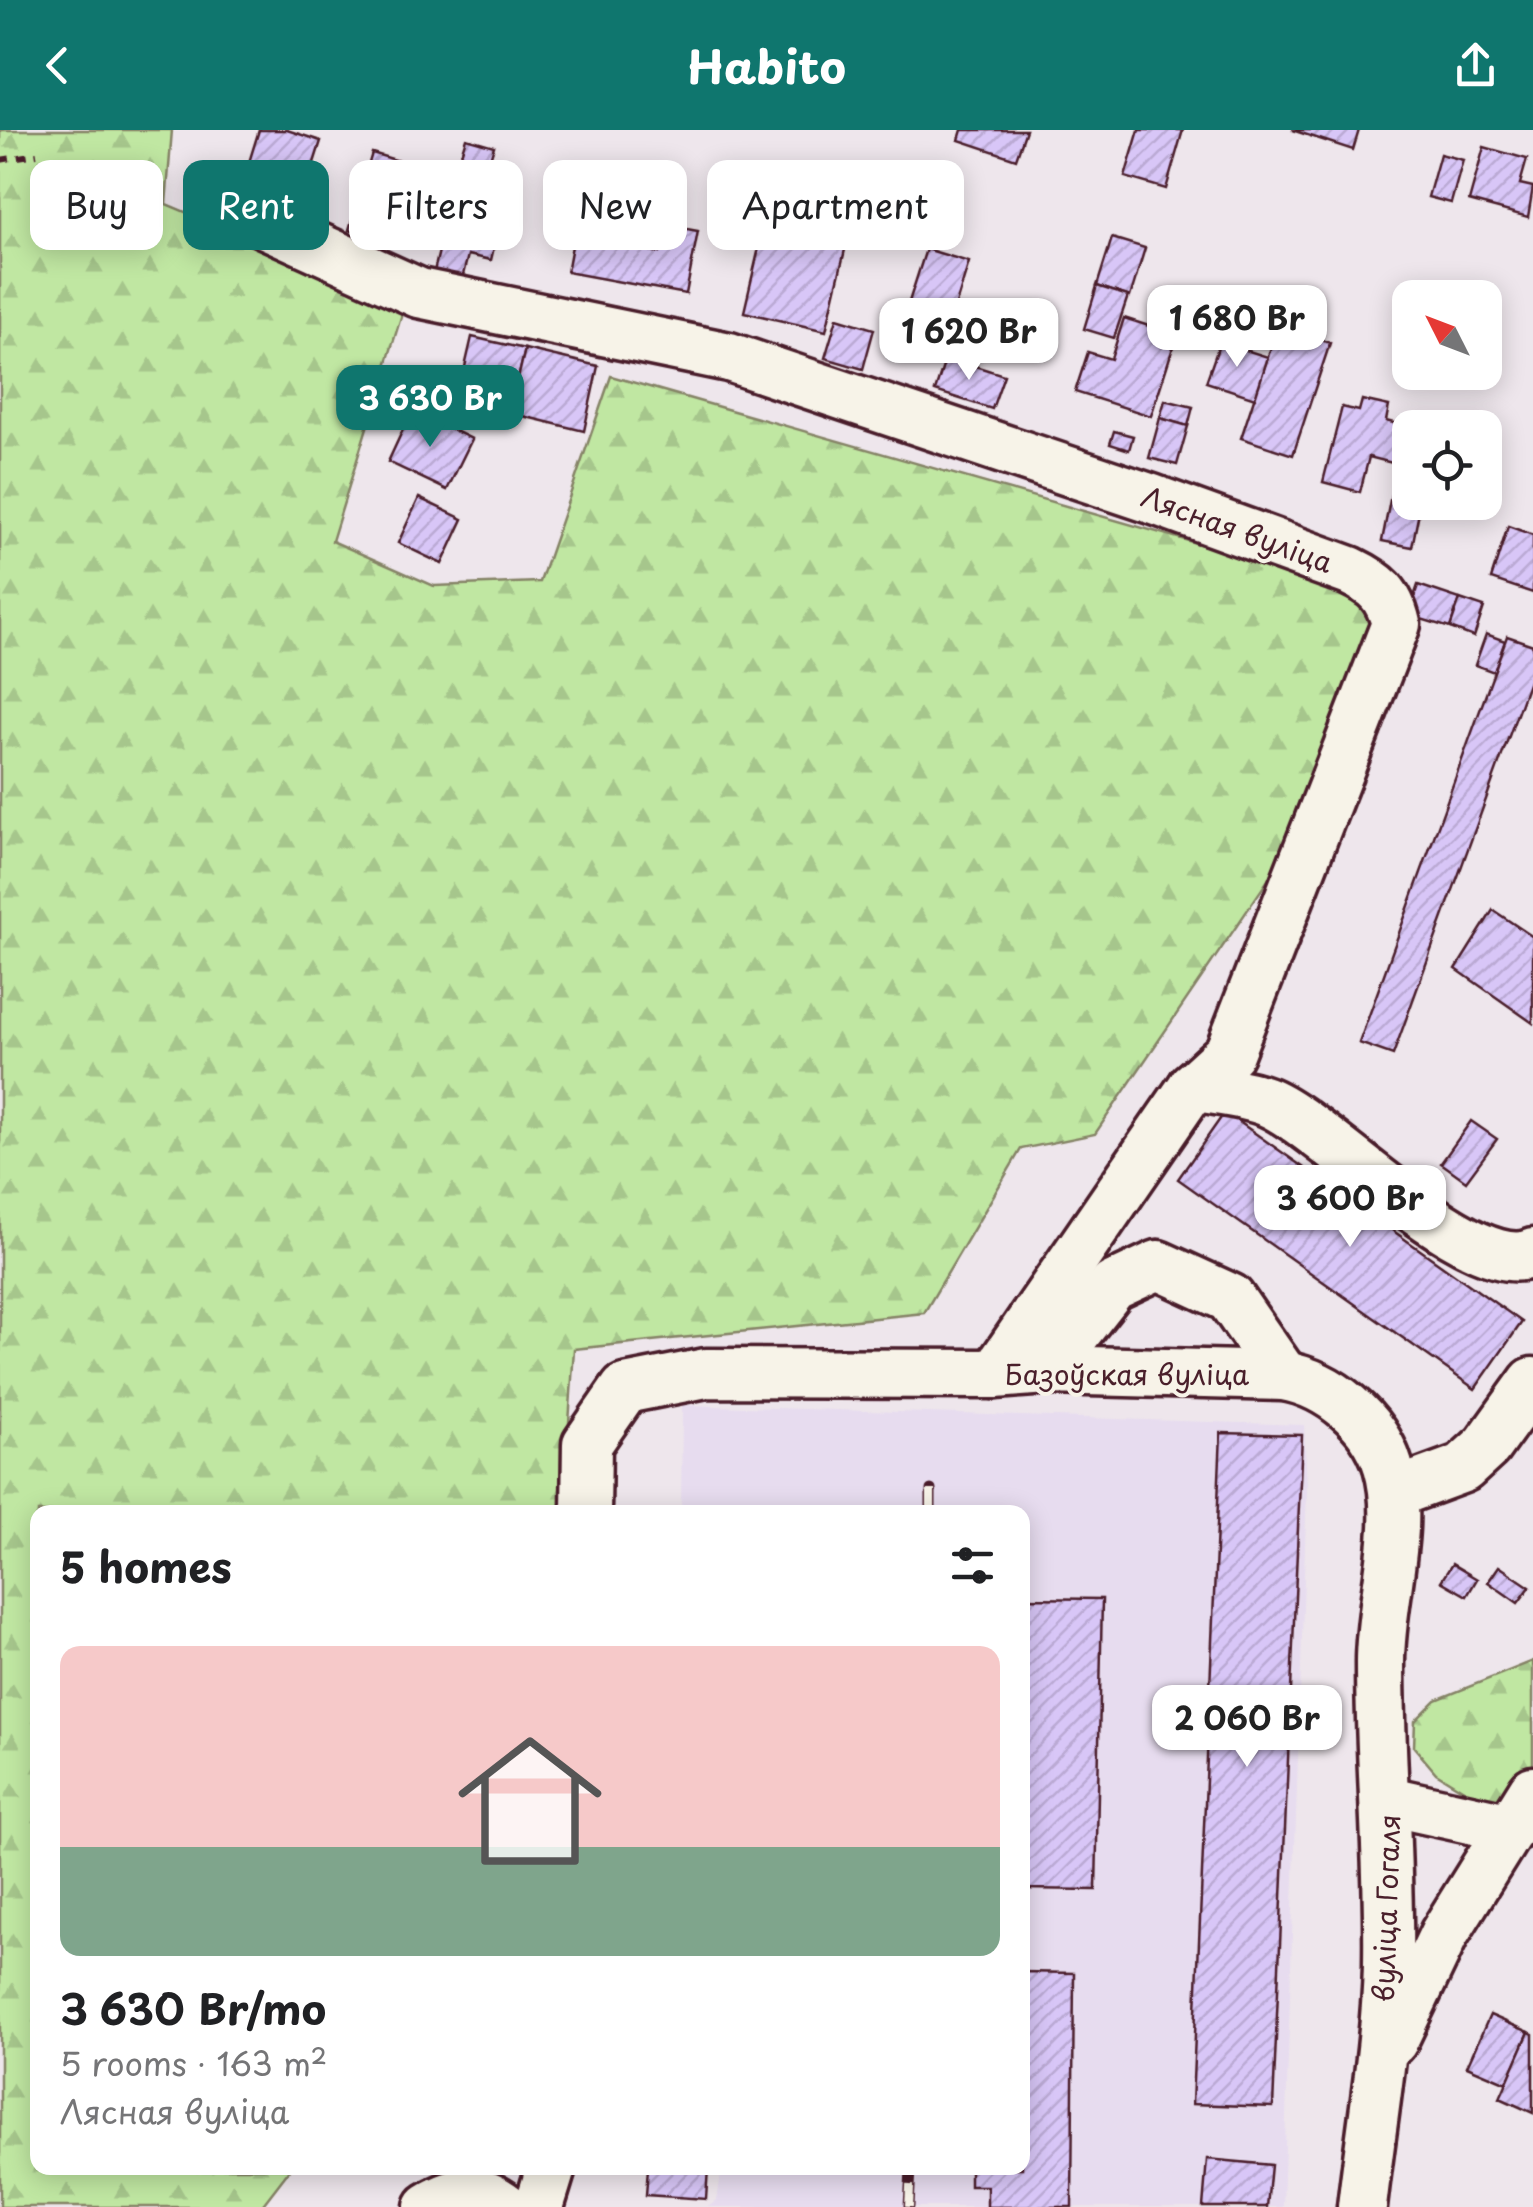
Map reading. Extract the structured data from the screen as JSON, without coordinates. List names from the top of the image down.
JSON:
{
  "streets": {
    "street": ["Лясная вуліца", "Базоўская вуліца", "вуліца Гогаля"]
  },
  "crossings": [
    ["Лясная вуліца", "Базоўская вуліца"],
    ["Базоўская вуліца", "вуліца Гогаля"]
  ],
  "north": "top left",
  "page": {
    "header": "Habito",
    "chip": [
      "Buy",
      "Rent",
      "Filters",
      "New",
      "Apartment"
    ],
    "price": [
      "1 680 Br",
      "1 620 Br",
      "3 630 Br",
      "3 600 Br",
      "2 060 Br"
    ],
    "heading": "5 homes",
    "list": [
      {
        "name": "3 630 Br/mo",
        "note": "5 rooms · 163 m² · Лясная вуліца"
      }
    ]
  }
}
